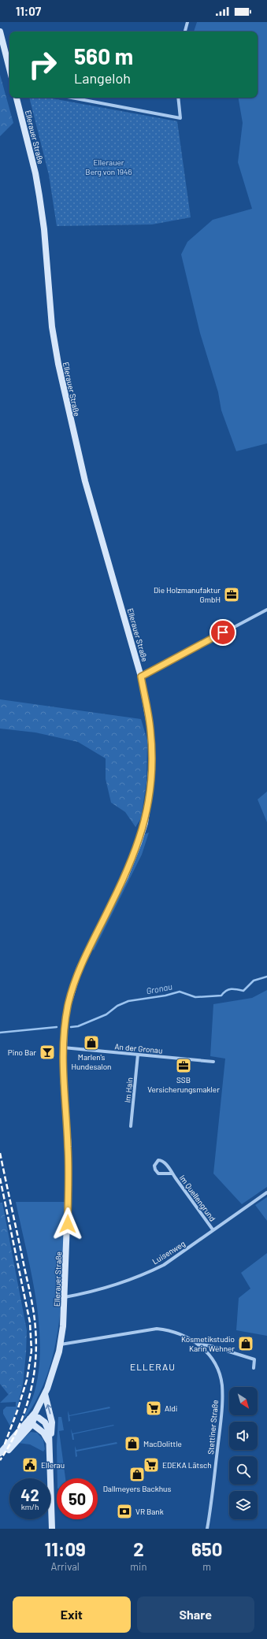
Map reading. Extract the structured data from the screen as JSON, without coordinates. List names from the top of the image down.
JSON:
{
  "streets": {
    "main road": ["Ellerauer Straße"],
    "street": [
      "An der Gronau",
      "Im Hain",
      "Im Quellengrund",
      "Luisenweg",
      "Stettiner Straße"
    ]
  },
  "crossings": [
    ["Ellerauer Straße", "An der Gronau"],
    ["Ellerauer Straße", "Luisenweg"],
    ["Ellerauer Straße", "Stettiner Straße"],
    ["An der Gronau", "Im Hain"],
    ["Im Quellengrund", "Luisenweg"]
  ],
  "districts": ["ELLERAU"],
  "water": ["Gronau"],
  "parks": ["Ellerauer Berg von 1946"],
  "places": {
    "office": ["Die Holzmanufaktur GmbH", "SSB Versicherungsmakler"],
    "shop": [
      "Marlen's Hundesalon",
      "Kosmetikstudio Karin Wehner",
      "MacDolittle",
      "Dallmeyers Backhus"
    ],
    "bar": ["Pino Bar"],
    "supermarket": ["Aldi", "EDEKA Lätsch"],
    "public building": ["Ellerau"],
    "bank": ["VR Bank"]
  },
  "north": "bottom right",
  "page": {
    "status": "11:07",
    "turn": ["560 m", "Langeloh"],
    "speed": "42 km/h",
    "limit": "50",
    "eta": [
      "11:09",
      "Arrival",
      "2",
      "min",
      "650",
      "m"
    ],
    "buttons": ["Exit", "Share"]
  }
}
